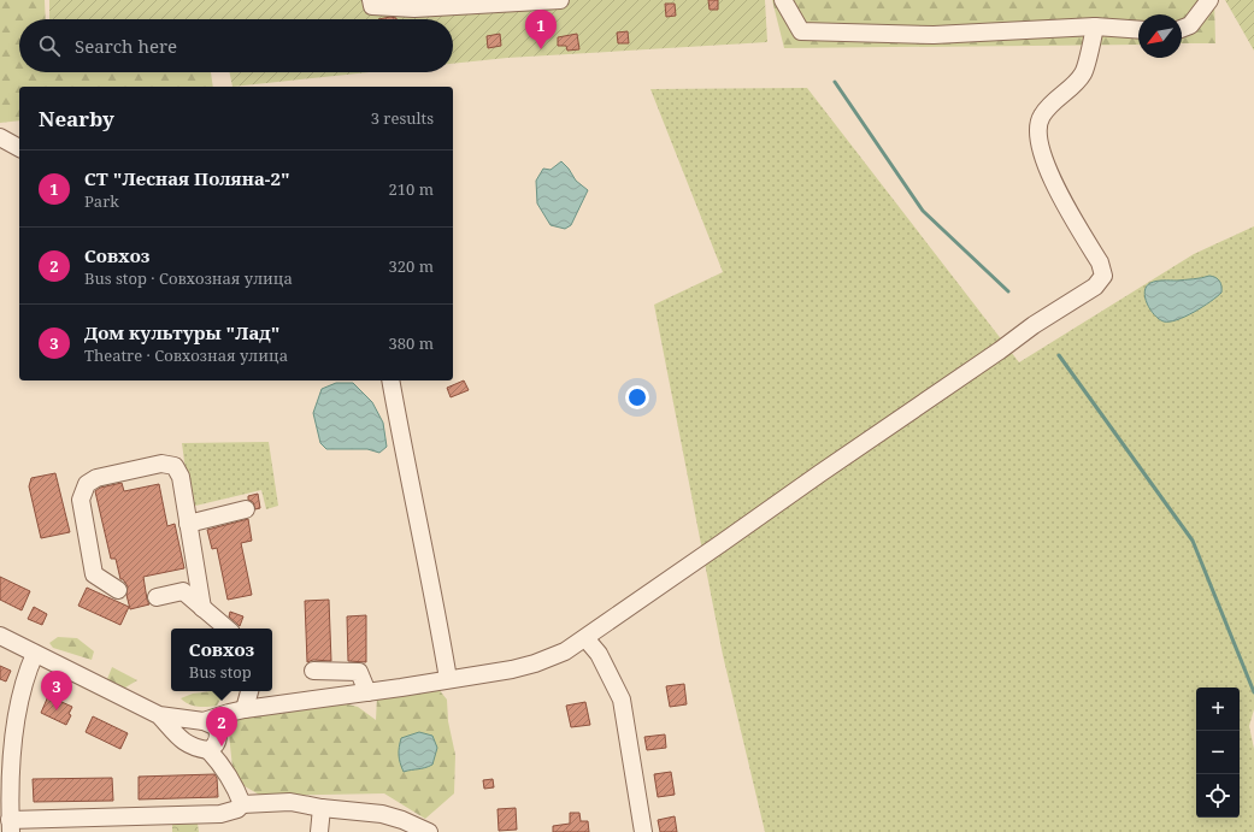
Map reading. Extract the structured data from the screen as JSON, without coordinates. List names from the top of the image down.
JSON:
{
  "north": "bottom left",
  "page": {
    "pins": ["1", "3", "2"],
    "search": "Search here",
    "heading": ["Nearby", "3 results"],
    "list": [
      {
        "mark": "1",
        "name": "СТ \"Лесная Поляна-2\"",
        "note": "Park",
        "value": "210 m"
      },
      {
        "mark": "2",
        "name": "Совхоз",
        "note": "Bus stop · Совхозная улица",
        "value": "320 m"
      },
      {
        "mark": "3",
        "name": "Дом культуры \"Лад\"",
        "note": "Theatre · Совхозная улица",
        "value": "380 m"
      }
    ],
    "popup": ["Совхоз", "Bus stop"],
    "map_buttons": ["+", "−"]
  }
}
